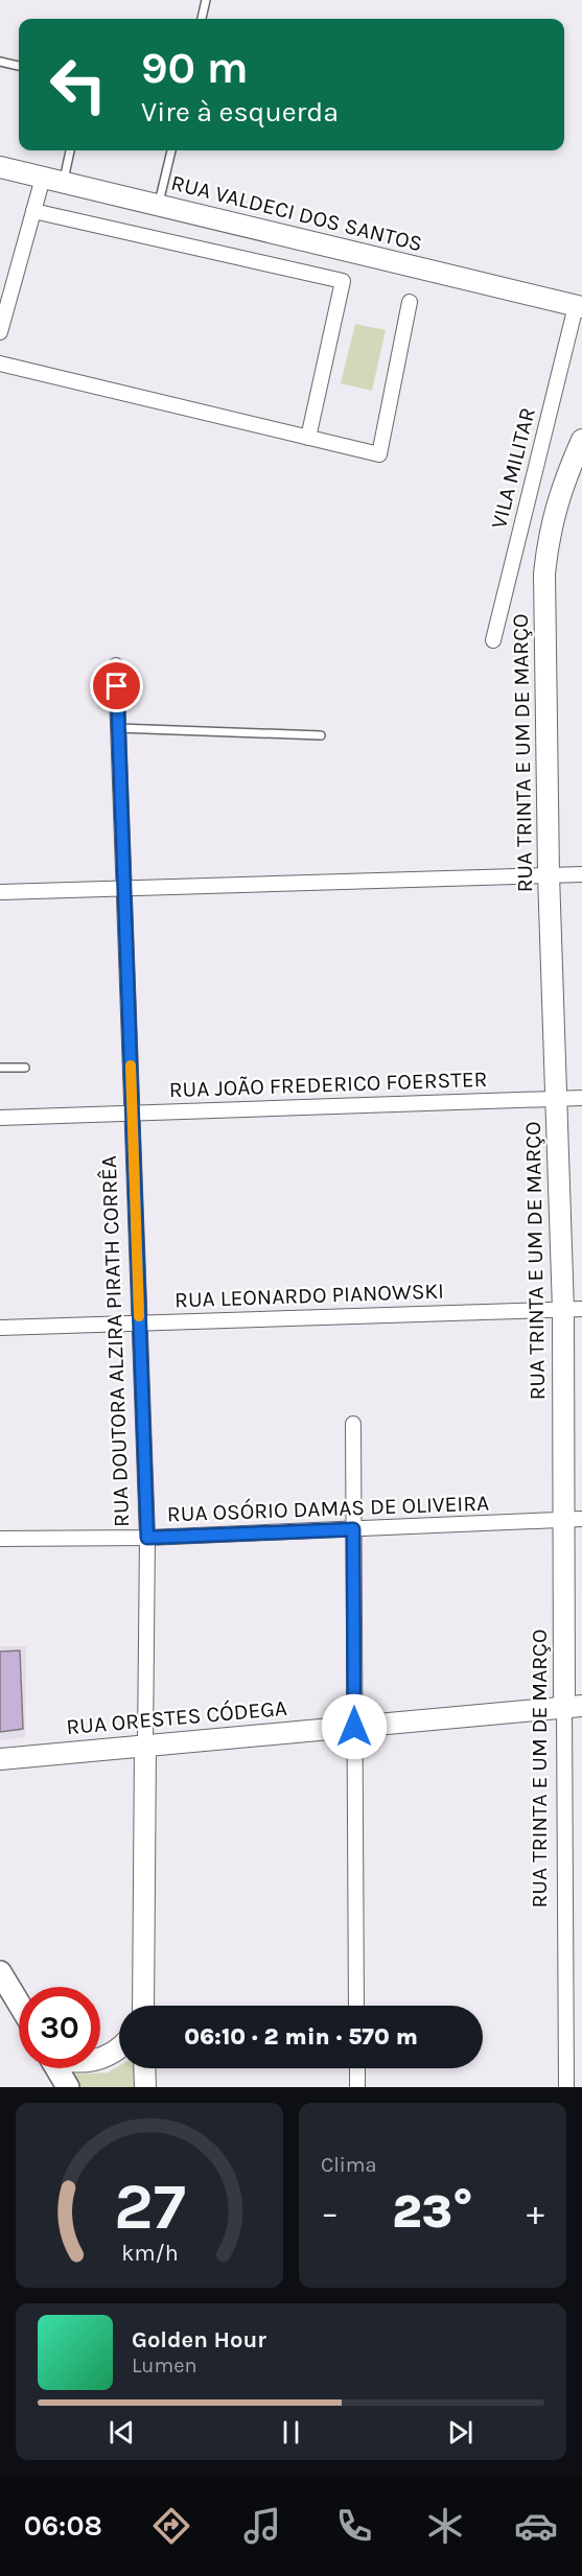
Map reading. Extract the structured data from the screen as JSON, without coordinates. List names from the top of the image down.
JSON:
{
  "streets": {
    "street": [
      "RUA VALDECI DOS SANTOS",
      "VILA MILITAR",
      "RUA TRINTA E UM DE MARÇO",
      "RUA JOÃO FREDERICO FOERSTER",
      "RUA LEONARDO PIANOWSKI",
      "RUA DOUTORA ALZIRA PIRATH CORRÊA",
      "RUA OSÓRIO DAMAS DE OLIVEIRA",
      "RUA ORESTES CÓDEGA"
    ]
  },
  "crossings": [
    ["RUA VALDECI DOS SANTOS", "VILA MILITAR"],
    ["RUA TRINTA E UM DE MARÇO", "RUA JOÃO FREDERICO FOERSTER"],
    ["RUA TRINTA E UM DE MARÇO", "RUA LEONARDO PIANOWSKI"],
    ["RUA TRINTA E UM DE MARÇO", "RUA OSÓRIO DAMAS DE OLIVEIRA"],
    ["RUA TRINTA E UM DE MARÇO", "RUA ORESTES CÓDEGA"],
    ["RUA JOÃO FREDERICO FOERSTER", "RUA DOUTORA ALZIRA PIRATH CORRÊA"],
    ["RUA LEONARDO PIANOWSKI", "RUA DOUTORA ALZIRA PIRATH CORRÊA"],
    ["RUA DOUTORA ALZIRA PIRATH CORRÊA", "RUA OSÓRIO DAMAS DE OLIVEIRA"],
    ["RUA DOUTORA ALZIRA PIRATH CORRÊA", "RUA ORESTES CÓDEGA"]
  ],
  "page": {
    "turn": ["90 m", "Vire à esquerda"],
    "limit": "30",
    "trip": "06:10 · 2 min · 570 m",
    "tile": "Clima",
    "heat": ["−", "23°", "+"],
    "song": ["Golden Hour", "Lumen"],
    "tabs": "06:08",
    "gauge": ["27", "km/h"]
  }
}
